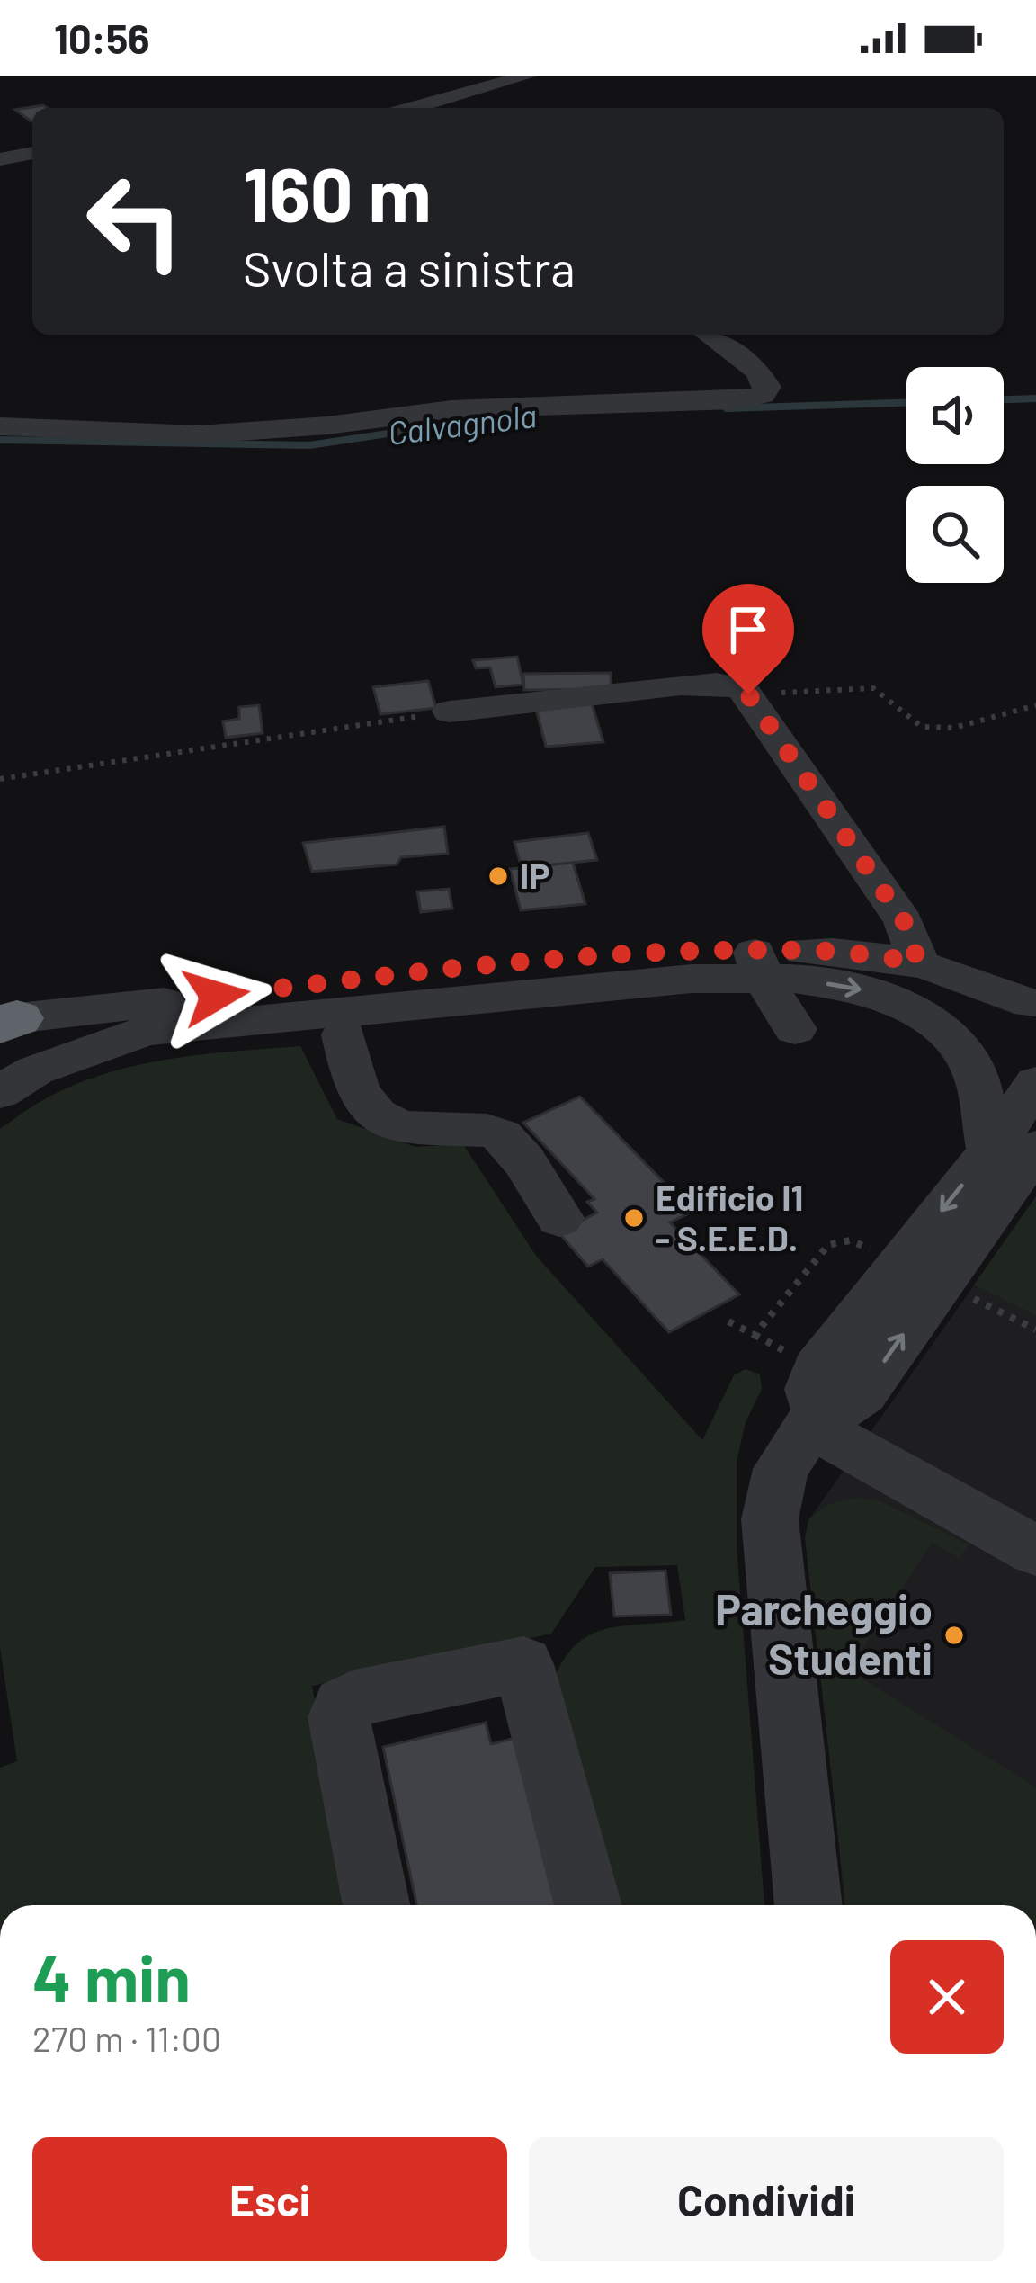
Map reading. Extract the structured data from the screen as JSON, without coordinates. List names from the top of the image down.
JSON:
{
  "water": ["Calvagnola"],
  "places": ["IP", "Edificio I1 - S.E.E.D.", "Parcheggio Studenti"],
  "page": {
    "status": "10:56",
    "turn": ["160 m", "Svolta a sinistra"],
    "heading": ["4 min", "270 m · 11:00"],
    "buttons": ["Esci", "Condividi"]
  }
}
